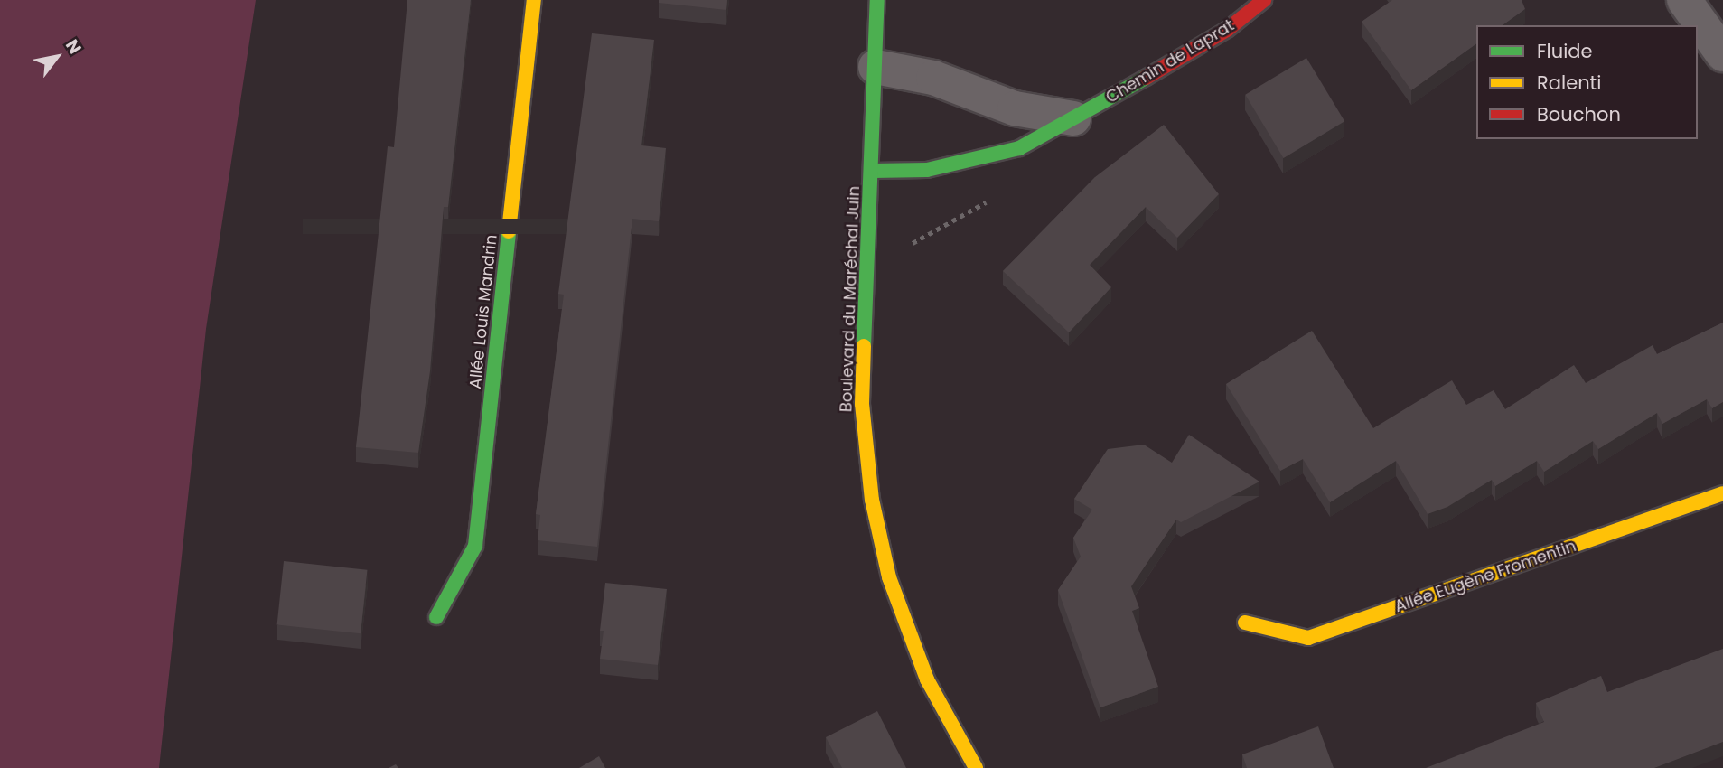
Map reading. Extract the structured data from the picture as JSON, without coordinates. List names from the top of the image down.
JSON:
{
  "streets": {
    "street": [
      "Chemin de Laprat",
      "Boulevard du Maréchal Juin",
      "Allée Louis Mandrin",
      "Allée Eugène Fromentin"
    ]
  },
  "crossings": [
    ["Chemin de Laprat", "Boulevard du Maréchal Juin"]
  ],
  "legend": ["Fluide", "Ralenti", "Bouchon"],
  "north": "top right"
}
